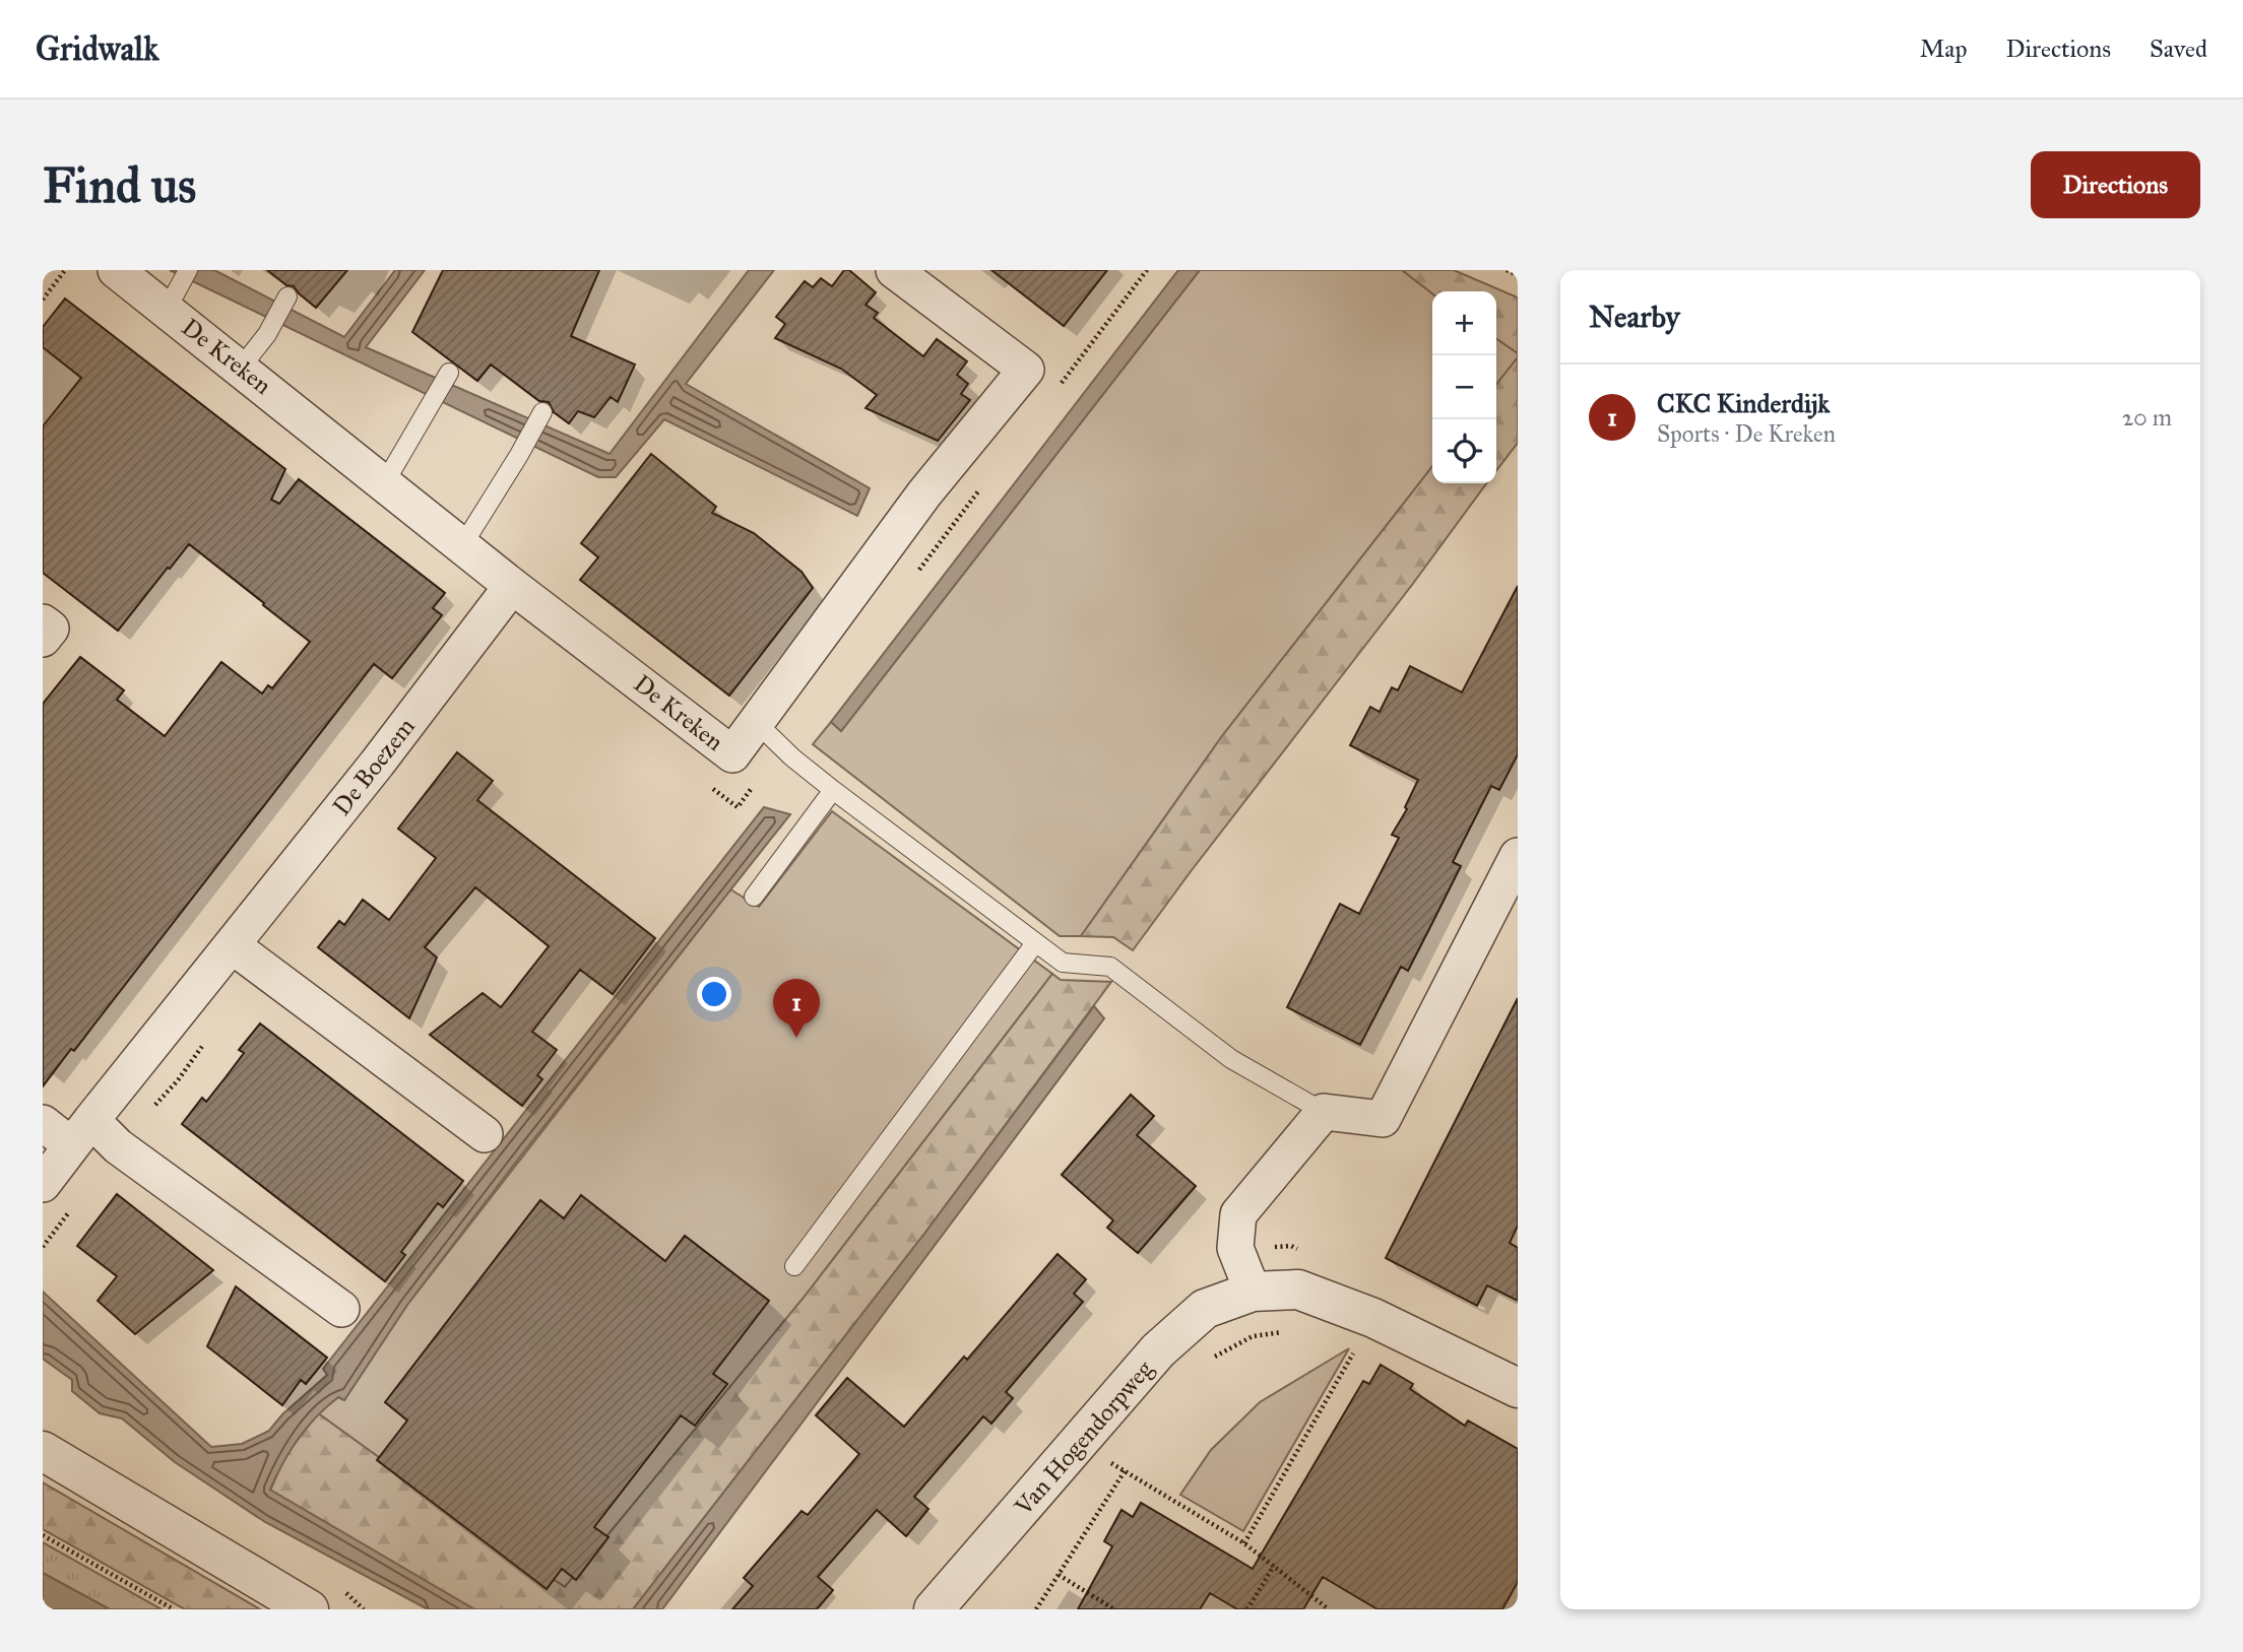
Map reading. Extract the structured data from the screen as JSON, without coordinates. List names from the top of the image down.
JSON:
{
  "streets": {
    "street": ["De Kreken", "De Boezem", "Van Hogendorpweg"]
  },
  "crossings": [
    ["De Kreken", "De Boezem"]
  ],
  "page": {
    "header": "Gridwalk",
    "nav": ["Map", "Directions", "Saved"],
    "buttons": "Directions",
    "title": "Find us",
    "heading": "Nearby",
    "map_buttons": ["+", "−"],
    "list": [
      {
        "mark": "1",
        "name": "CKC Kinderdijk",
        "note": "Sports · De Kreken",
        "value": "20 m"
      }
    ],
    "pins": "1"
  }
}
